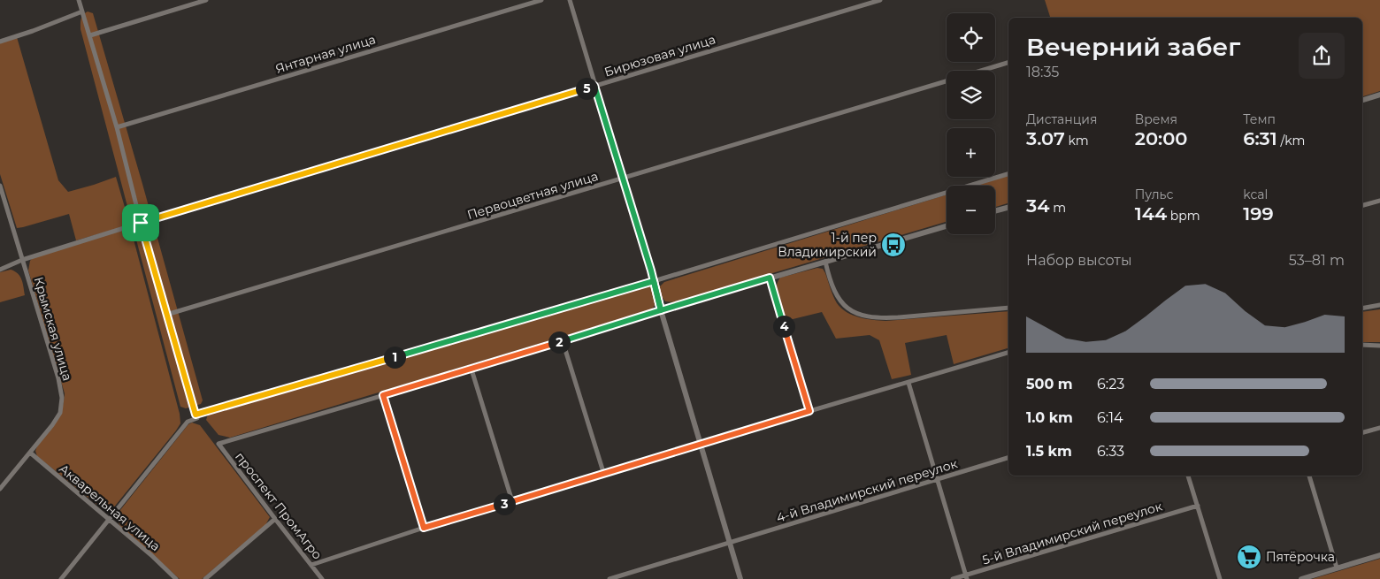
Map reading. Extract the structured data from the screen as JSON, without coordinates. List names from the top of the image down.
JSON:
{
  "streets": {
    "street": [
      "Янтарная улица",
      "Бирюзовая улица",
      "Первоцветная улица",
      "Крымская улица",
      "4-й Владимирский переулок",
      "проспект ПромАгро",
      "Акварельная улица",
      "5-й Владимирский переулок"
    ]
  },
  "crossings": [
    ["Бирюзовая улица", "Крымская улица"],
    ["Крымская улица", "Акварельная улица"]
  ],
  "places": {
    "bus stop": ["1-й пер Владимирский"],
    "supermarket": ["Пятёрочка"]
  },
  "page": {
    "map_buttons": ["+", "−"],
    "heading": ["Вечерний забег", "18:35"],
    "pins": [
      "5",
      "4",
      "2",
      "1",
      "3"
    ],
    "stats": [
      ["Дистанция", "3.07 km"],
      ["Время", "20:00"],
      ["Темп", "6:31 /km"],
      ["34 m"],
      ["Пульс", "144 bpm"],
      ["kcal", "199"]
    ],
    "chart": ["Набор высоты", "53–81 m"],
    "list": [
      {
        "name": "500 m",
        "note": "6:23"
      },
      {
        "name": "1.0 km",
        "note": "6:14"
      },
      {
        "name": "1.5 km",
        "note": "6:33"
      }
    ]
  }
}
